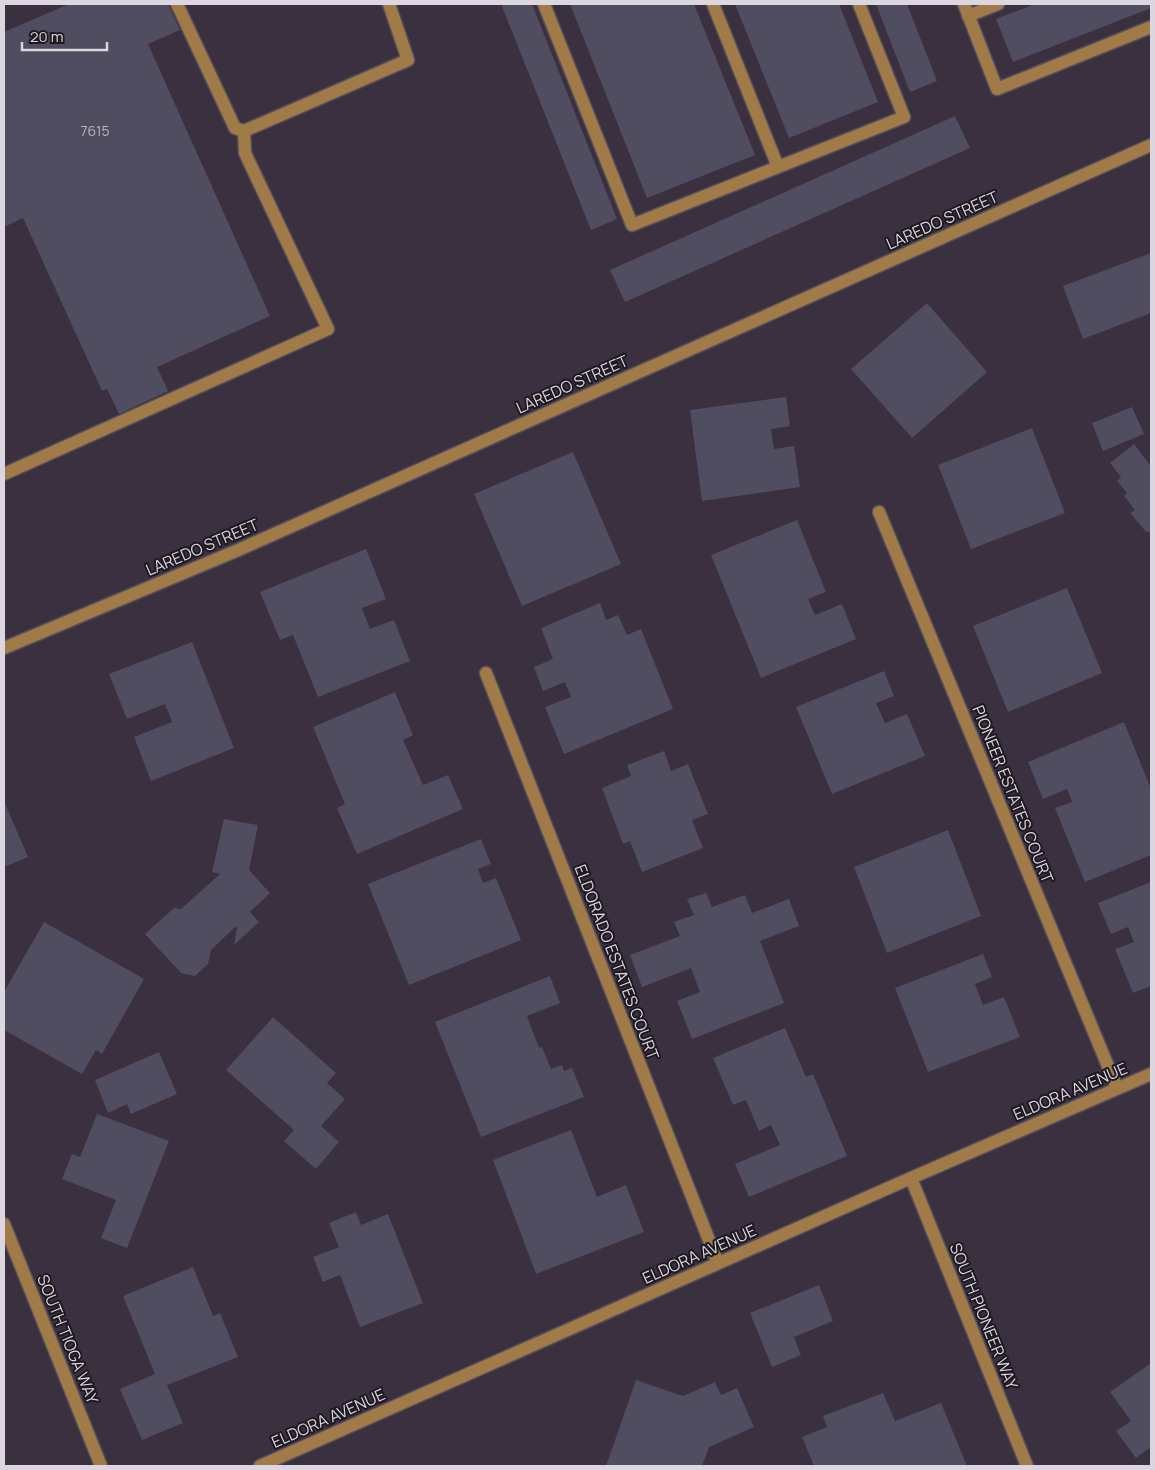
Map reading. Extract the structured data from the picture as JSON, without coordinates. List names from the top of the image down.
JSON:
{
  "streets": {
    "street": [
      "LAREDO STREET",
      "PIONEER ESTATES COURT",
      "ELDORADO ESTATES COURT",
      "ELDORA AVENUE",
      "SOUTH PIONEER WAY",
      "SOUTH TIOGA WAY"
    ]
  },
  "crossings": [
    ["PIONEER ESTATES COURT", "ELDORA AVENUE"],
    ["ELDORADO ESTATES COURT", "ELDORA AVENUE"],
    ["ELDORA AVENUE", "SOUTH PIONEER WAY"]
  ],
  "house_numbers": ["7615"],
  "scale_bar": "20 m"
}
